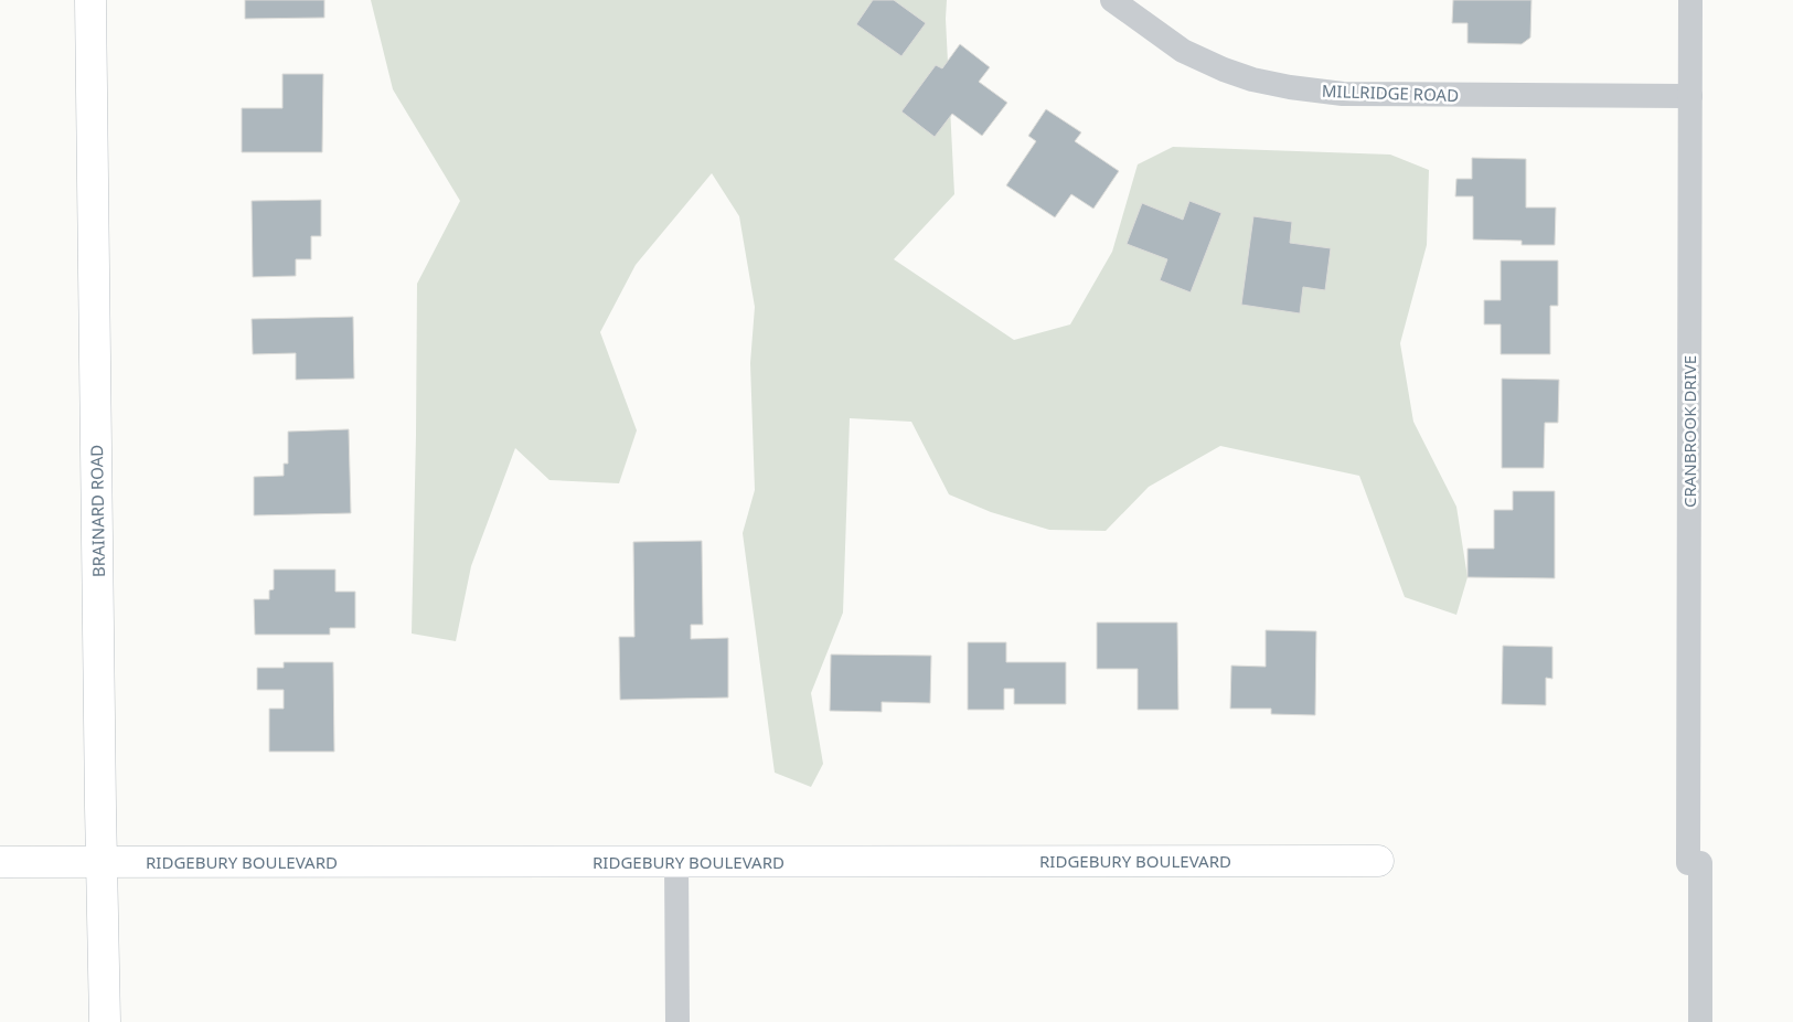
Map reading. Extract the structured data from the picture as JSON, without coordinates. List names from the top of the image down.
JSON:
{
  "streets": {
    "street": [
      "MILLRIDGE ROAD",
      "CRANBROOK DRIVE",
      "BRAINARD ROAD",
      "RIDGEBURY BOULEVARD"
    ]
  },
  "crossings": [
    ["MILLRIDGE ROAD", "CRANBROOK DRIVE"],
    ["BRAINARD ROAD", "RIDGEBURY BOULEVARD"]
  ]
}
